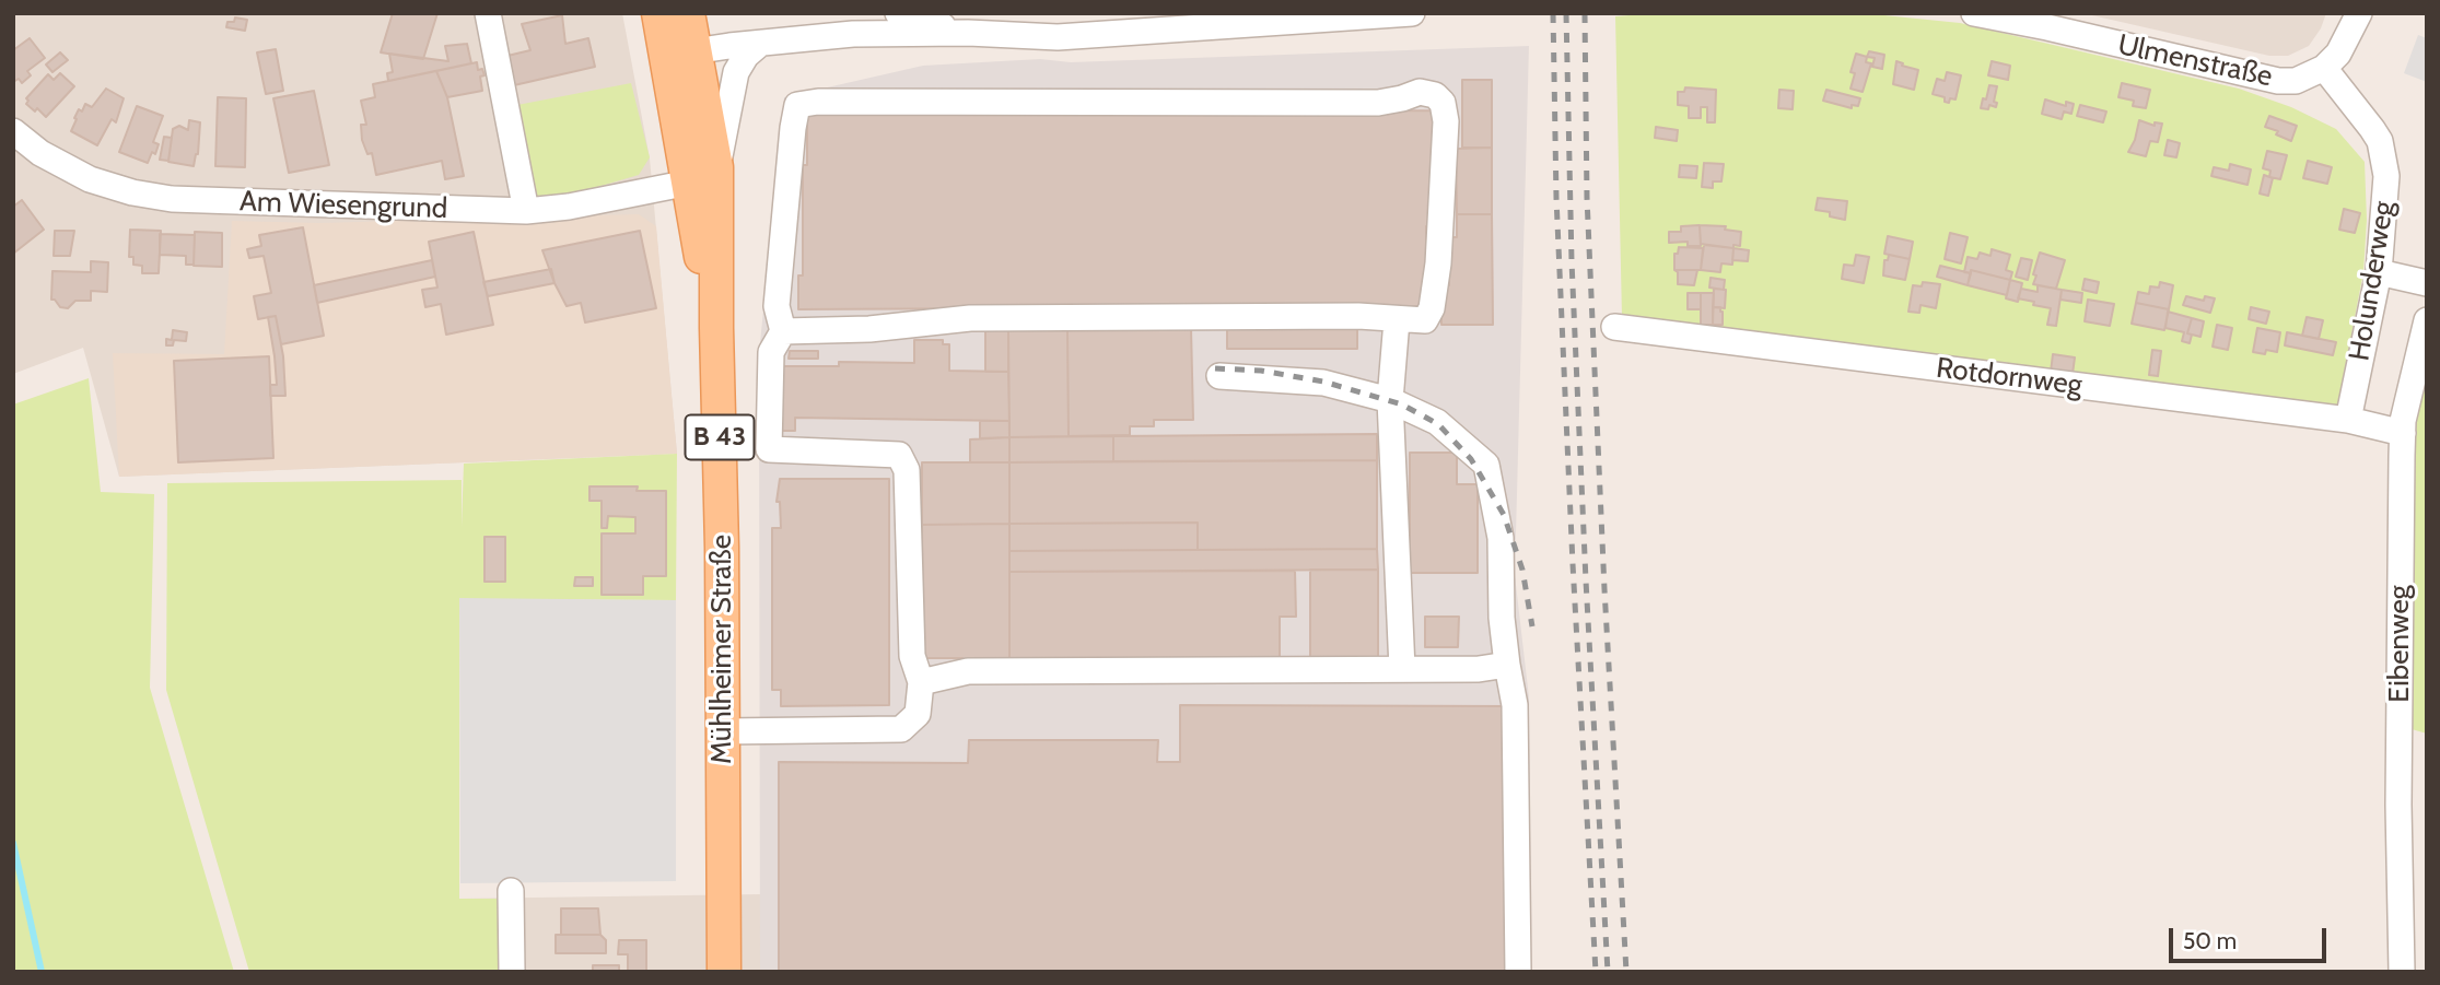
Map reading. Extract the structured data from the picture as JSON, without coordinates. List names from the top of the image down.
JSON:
{
  "streets": {
    "main road": ["B 43", "Mühlheimer Straße"],
    "street": [
      "Ulmenstraße",
      "Am Wiesengrund",
      "Holunderweg",
      "Rotdornweg",
      "Eibenweg"
    ]
  },
  "crossings": [
    ["Ulmenstraße", "Holunderweg"],
    ["Am Wiesengrund", "Mühlheimer Straße"],
    ["Holunderweg", "Rotdornweg"],
    ["Rotdornweg", "Eibenweg"]
  ],
  "scale_bar": "50 m"
}
